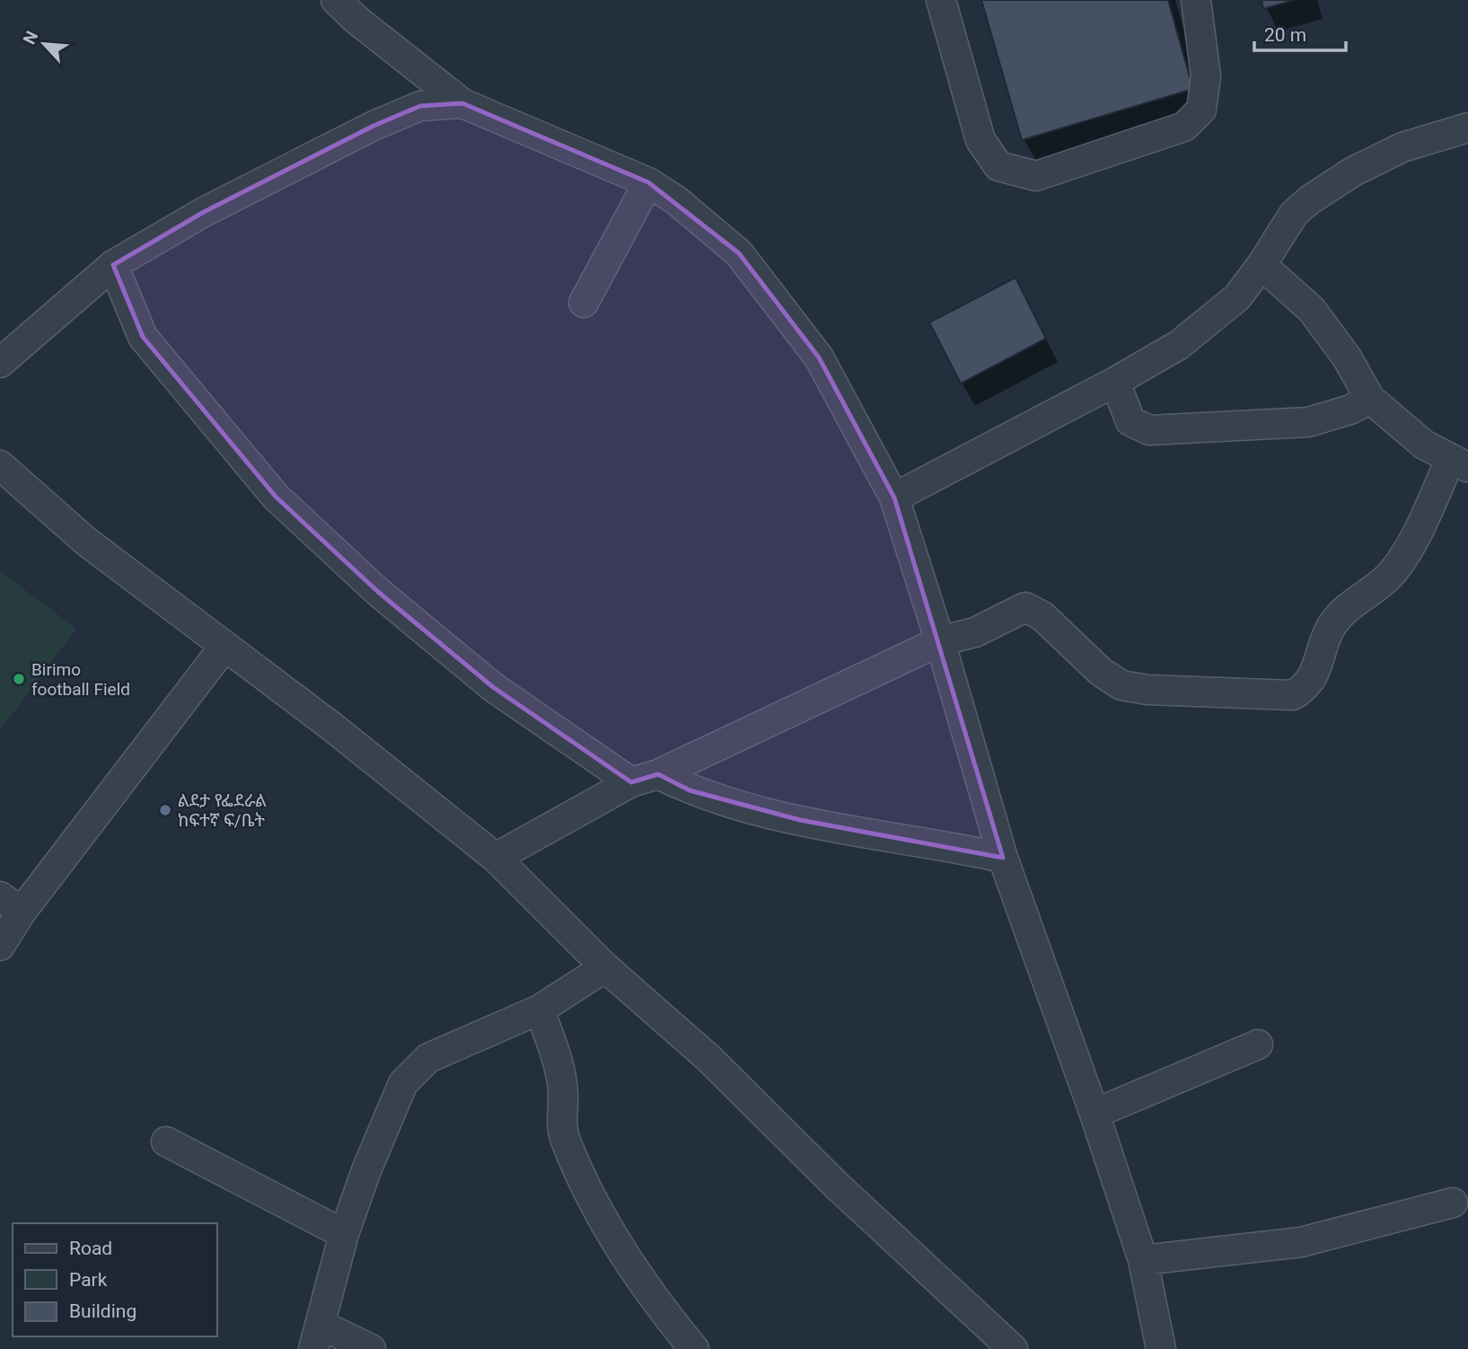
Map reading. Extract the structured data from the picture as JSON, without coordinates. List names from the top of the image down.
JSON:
{
  "places": ["Birimo football Field", "ልደታ የፌደራል ከፍተኛ ፍ/ቤት"],
  "legend": ["Road", "Park", "Building"],
  "scale_bar": "20 m",
  "north": "top left"
}
